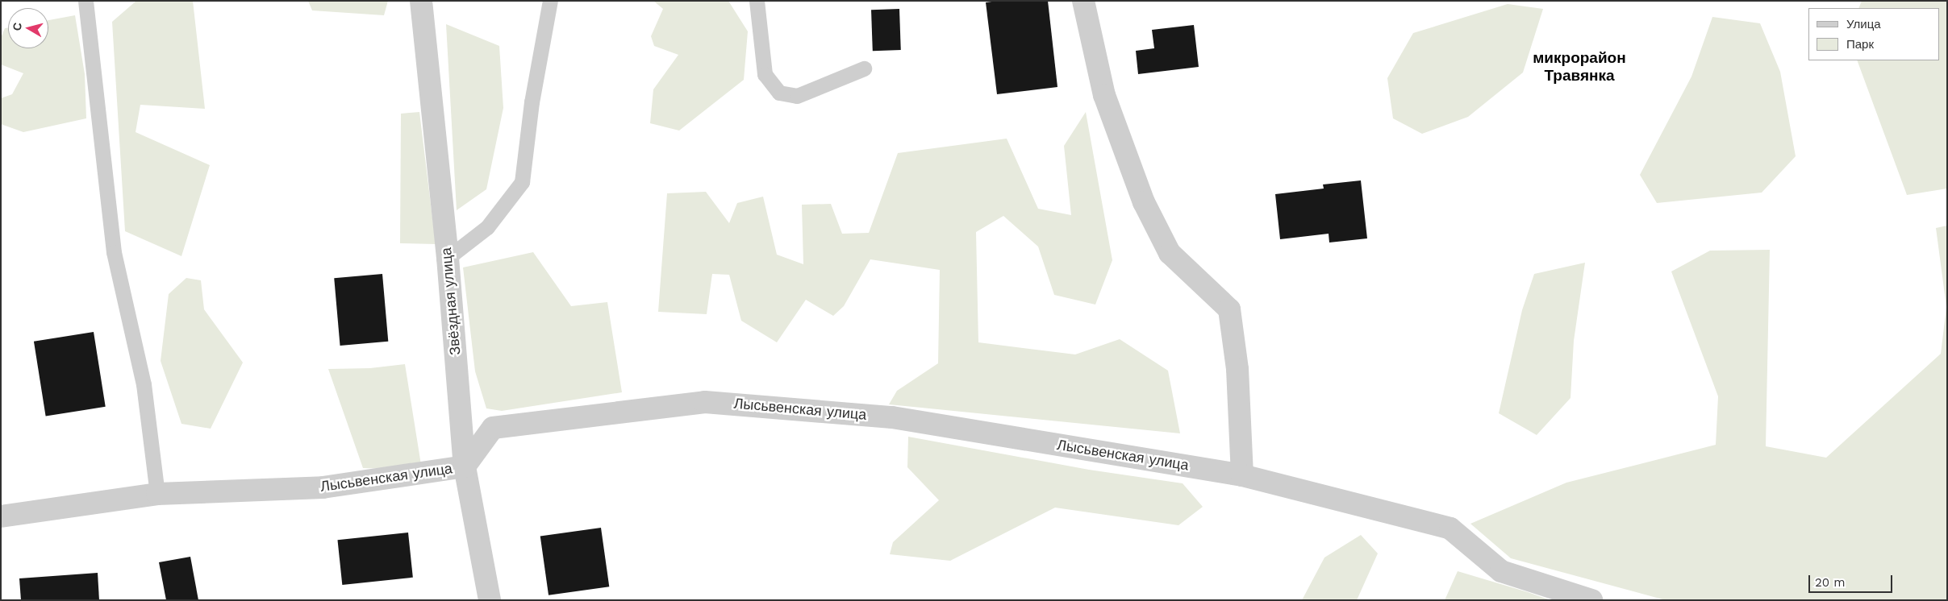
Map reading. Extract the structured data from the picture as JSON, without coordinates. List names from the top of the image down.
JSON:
{
  "streets": {
    "street": ["Звёздная улица", "Лысьвенская улица"]
  },
  "crossings": [
    ["Звёздная улица", "Лысьвенская улица"]
  ],
  "districts": ["микрорайон Травянка"],
  "legend": ["Улица", "Парк"],
  "scale_bar": "20 m",
  "north": "left"
}
